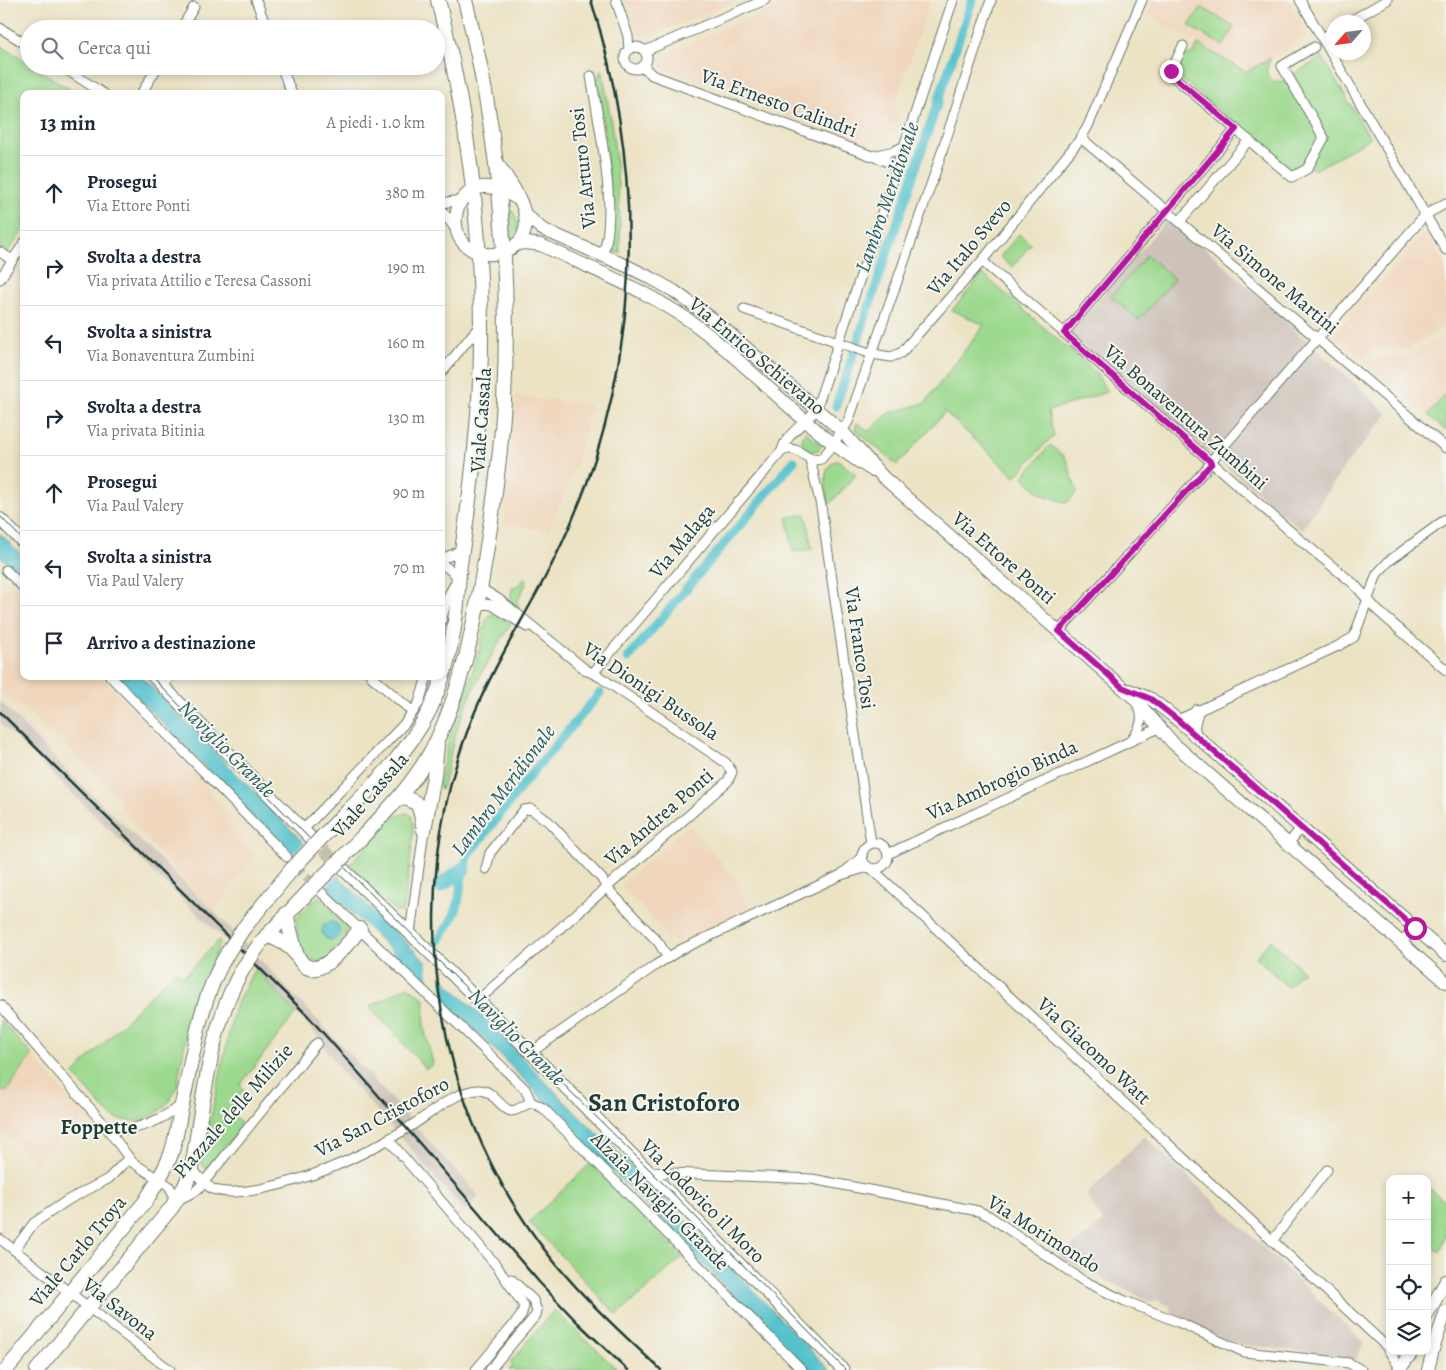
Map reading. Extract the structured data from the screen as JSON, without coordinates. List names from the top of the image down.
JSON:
{
  "streets": {
    "main road": ["Viale Cassala", "Piazzale delle Milizie", "Viale Carlo Troya"],
    "street": [
      "Via Ernesto Calindri",
      "Via Arturo Tosi",
      "Via Italo Svevo",
      "Via Simone Martini",
      "Via Enrico Schievano",
      "Via Bonaventura Zumbini",
      "Via Malaga",
      "Via Ettore Ponti",
      "Via Franco Tosi",
      "Via Dionigi Bussola",
      "Via Ambrogio Binda",
      "Via Andrea Ponti",
      "Via Giacomo Watt",
      "Via San Cristoforo",
      "Alzaia Naviglio Grande",
      "Via Lodovico il Moro",
      "Via Morimondo",
      "Via Savona"
    ]
  },
  "crossings": [
    ["Via Arturo Tosi", "Via Enrico Schievano"],
    ["Via Italo Svevo", "Via Simone Martini"],
    ["Via Italo Svevo", "Via Enrico Schievano"],
    ["Via Italo Svevo", "Via Bonaventura Zumbini"],
    ["Via Enrico Schievano", "Viale Cassala"],
    ["Via Enrico Schievano", "Via Malaga"],
    ["Via Enrico Schievano", "Via Ettore Ponti"],
    ["Via Bonaventura Zumbini", "Via Ambrogio Binda"],
    ["Viale Cassala", "Via Dionigi Bussola"],
    ["Viale Cassala", "Piazzale delle Milizie"],
    ["Viale Cassala", "Via Lodovico il Moro"],
    ["Via Malaga", "Via Dionigi Bussola"],
    ["Via Ettore Ponti", "Via Ambrogio Binda"],
    ["Via Franco Tosi", "Via Ambrogio Binda"],
    ["Via Franco Tosi", "Via Giacomo Watt"],
    ["Via Dionigi Bussola", "Via Andrea Ponti"],
    ["Via Ambrogio Binda", "Via Giacomo Watt"],
    ["Via Andrea Ponti", "Via Lodovico il Moro"],
    ["Piazzale delle Milizie", "Via San Cristoforo"],
    ["Piazzale delle Milizie", "Viale Carlo Troya"],
    ["Via San Cristoforo", "Alzaia Naviglio Grande"],
    ["Via Lodovico il Moro", "Via Morimondo"],
    ["Viale Carlo Troya", "Via Savona"]
  ],
  "districts": ["San Cristoforo", "Foppette"],
  "water": ["Lambro Meridionale", "Naviglio Grande"],
  "north": "bottom left",
  "page": {
    "search": "Cerca qui",
    "heading": ["13 min", "A piedi · 1.0 km"],
    "list": [
      ["Prosegui", "Via Ettore Ponti", "380 m"],
      ["Svolta a destra", "Via privata Attilio e Teresa Cassoni", "190 m"],
      ["Svolta a sinistra", "Via Bonaventura Zumbini", "160 m"],
      ["Svolta a destra", "Via privata Bitinia", "130 m"],
      ["Prosegui", "Via Paul Valery", "90 m"],
      ["Svolta a sinistra", "Via Paul Valery", "70 m"],
      "Arrivo a destinazione"
    ],
    "map_buttons": ["+", "−"]
  }
}
